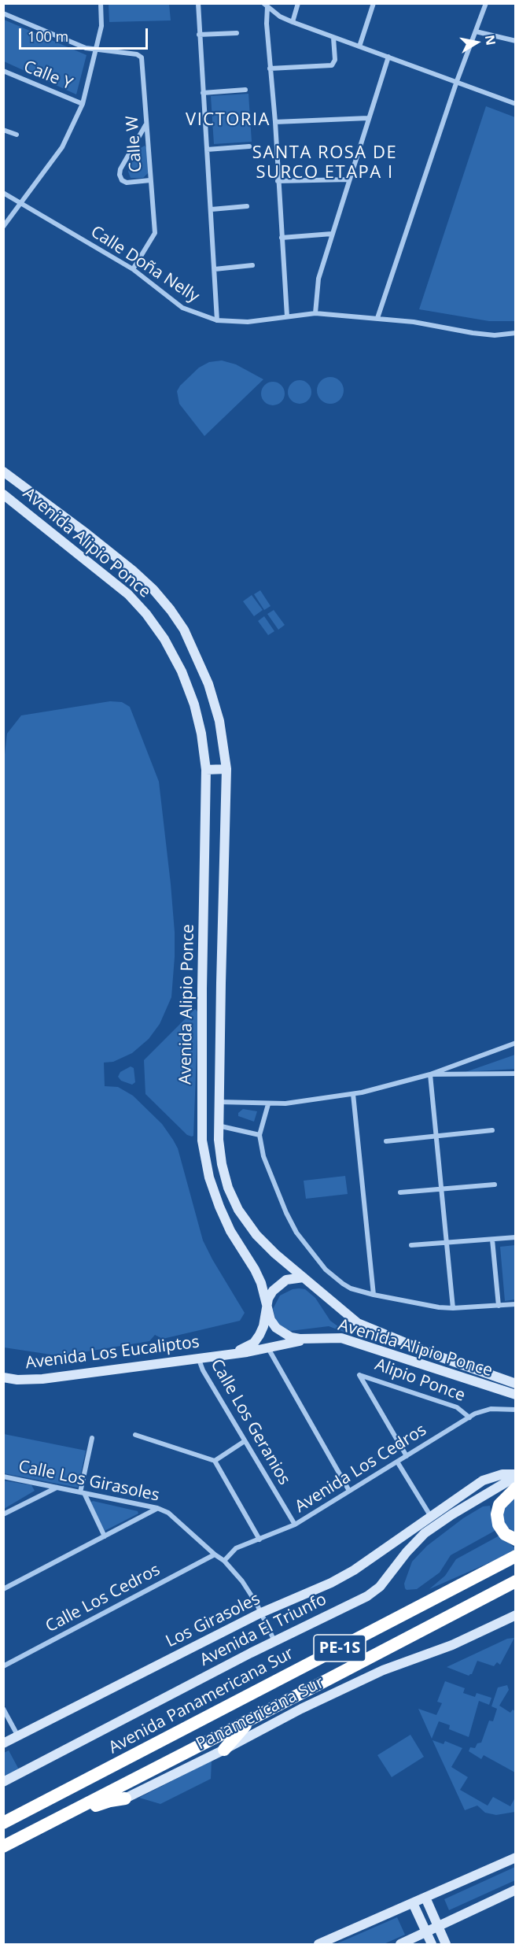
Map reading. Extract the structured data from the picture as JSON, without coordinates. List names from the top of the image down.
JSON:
{
  "streets": {
    "highway": ["PE-1S", "Avenida Panamericana Sur"],
    "main road": [
      "Avenida Alipio Ponce",
      "Avenida Los Eucaliptos",
      "Los Girasoles",
      "Avenida El Triunfo",
      "Panamericana Sur"
    ],
    "street": [
      "Calle Y",
      "Calle W",
      "Calle Doña Nelly",
      "Alipio Ponce",
      "Calle Los Geranios",
      "Avenida Los Cedros",
      "Calle Los Girasoles",
      "Calle Los Cedros"
    ]
  },
  "crossings": [
    ["Calle W", "Calle Doña Nelly"],
    ["Avenida Alipio Ponce", "Avenida Los Eucaliptos"],
    ["Avenida Los Eucaliptos", "Calle Los Geranios"],
    ["Alipio Ponce", "Avenida Los Cedros"],
    ["Calle Los Geranios", "Avenida Los Cedros"],
    ["Avenida Los Cedros", "Calle Los Girasoles"],
    ["Calle Los Girasoles", "Calle Los Cedros"],
    ["Calle Los Girasoles", "Los Girasoles"],
    ["Calle Los Girasoles", "Avenida El Triunfo"]
  ],
  "districts": ["VICTORIA", "SANTA ROSA DE SURCO ETAPA I"],
  "scale_bar": "100 m",
  "north": "right"
}
